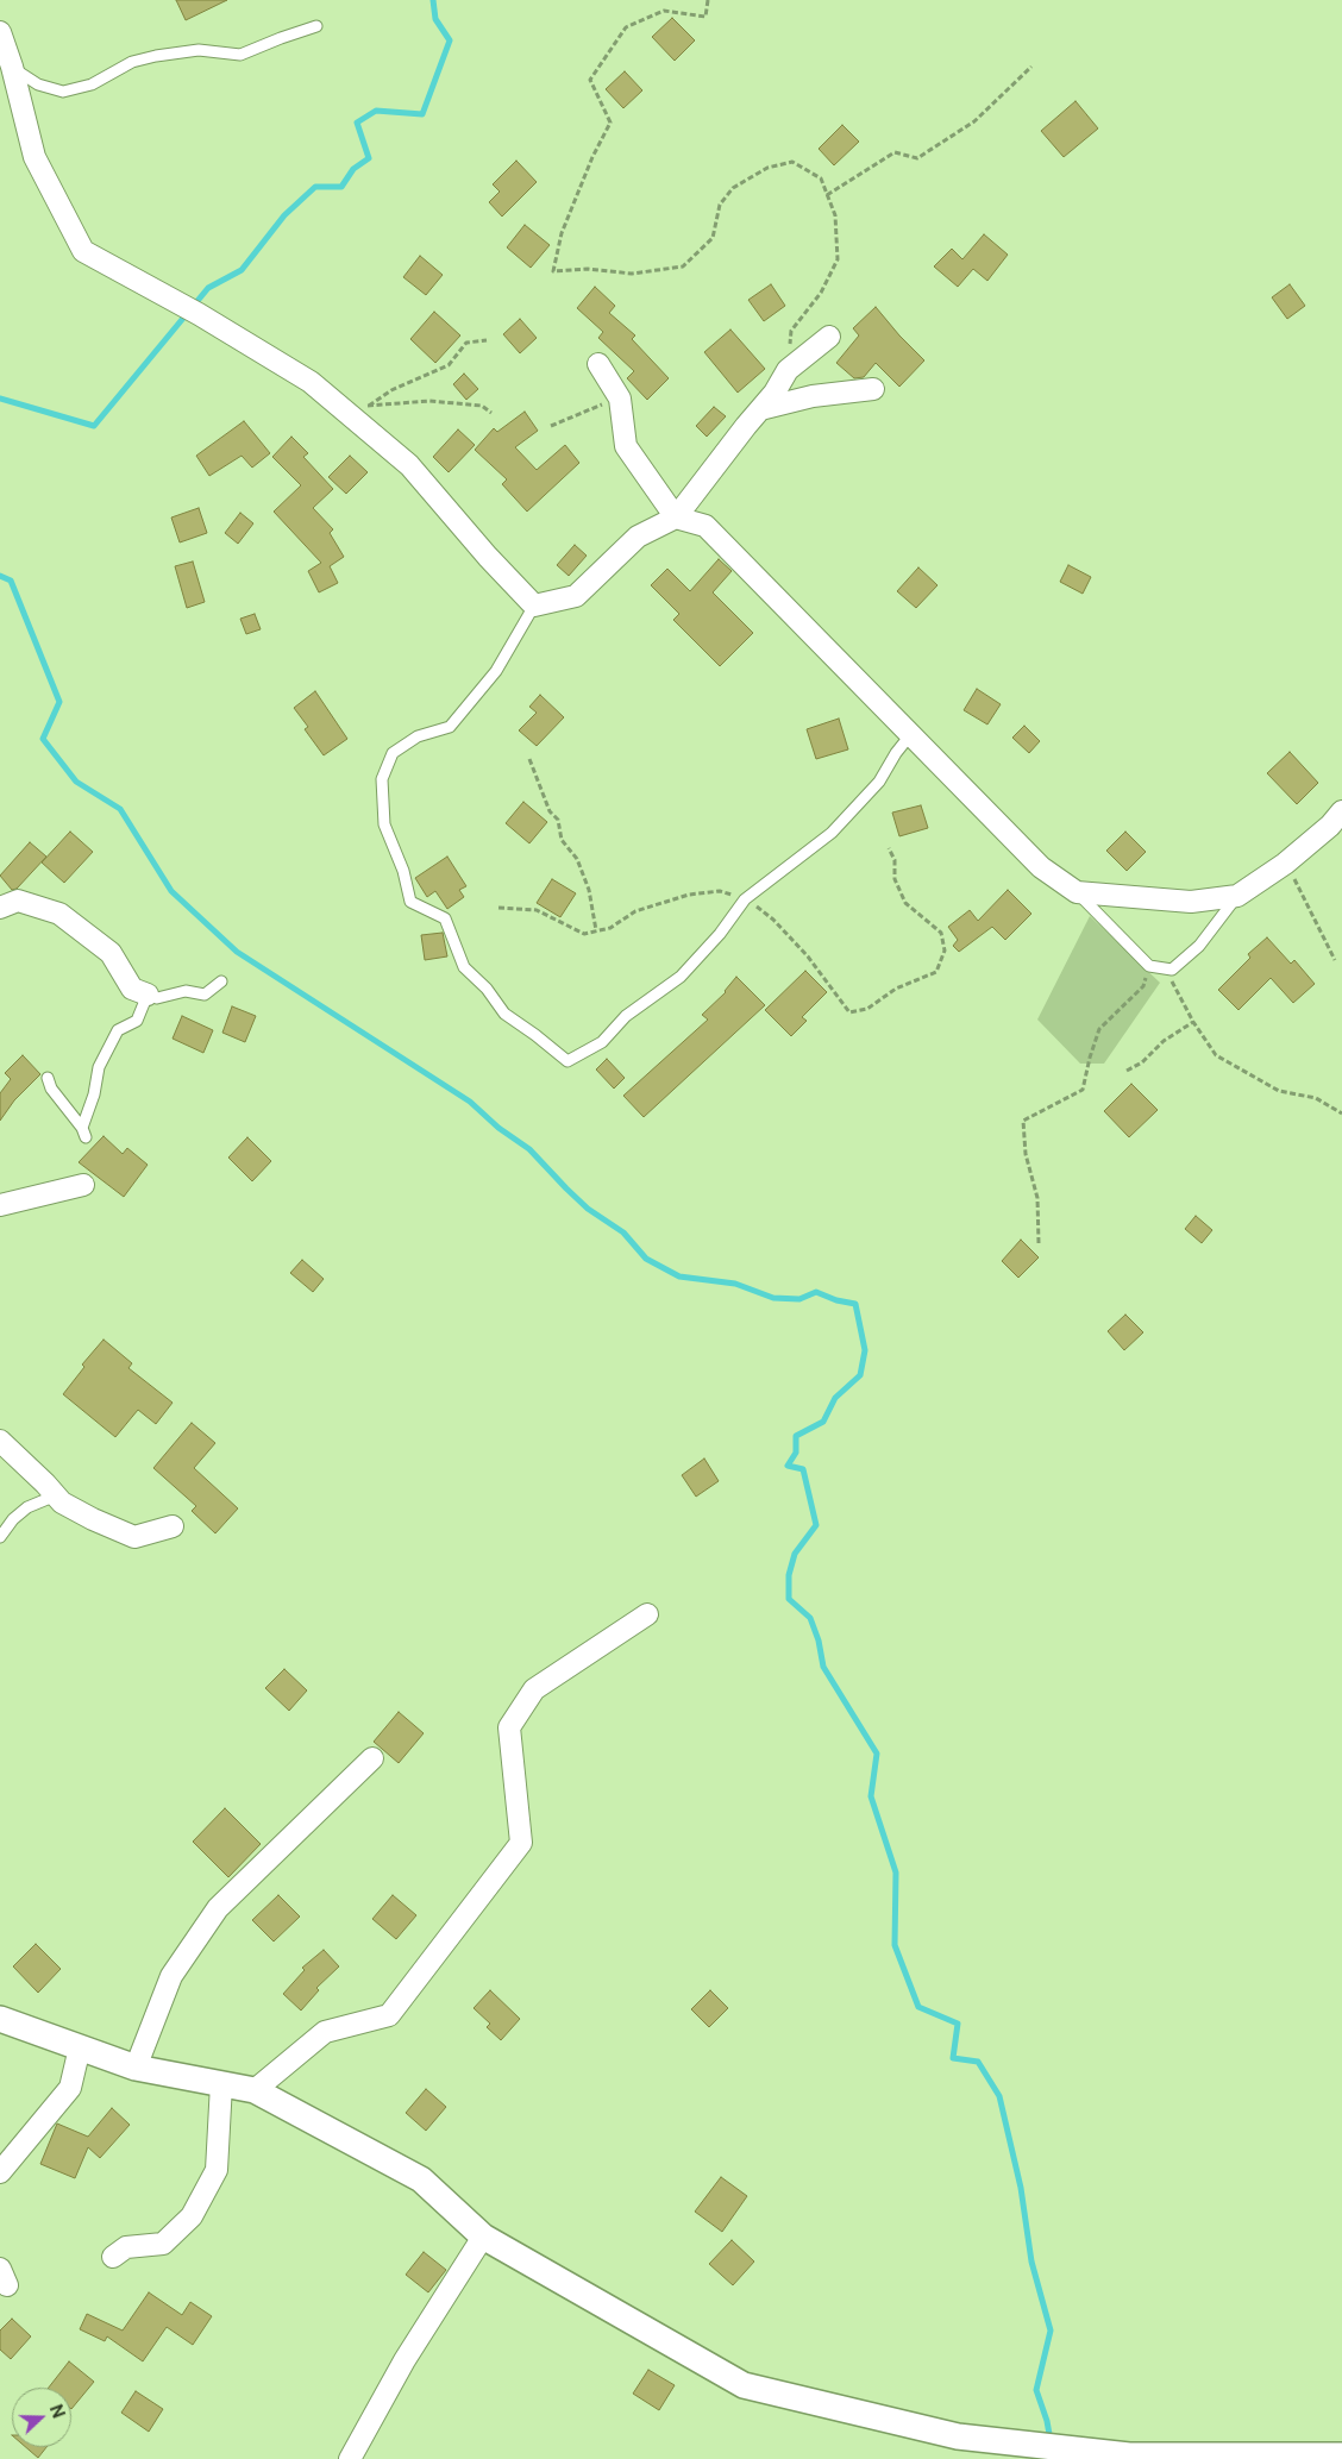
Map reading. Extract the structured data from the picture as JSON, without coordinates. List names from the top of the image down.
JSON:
{
  "north": "right"
}
